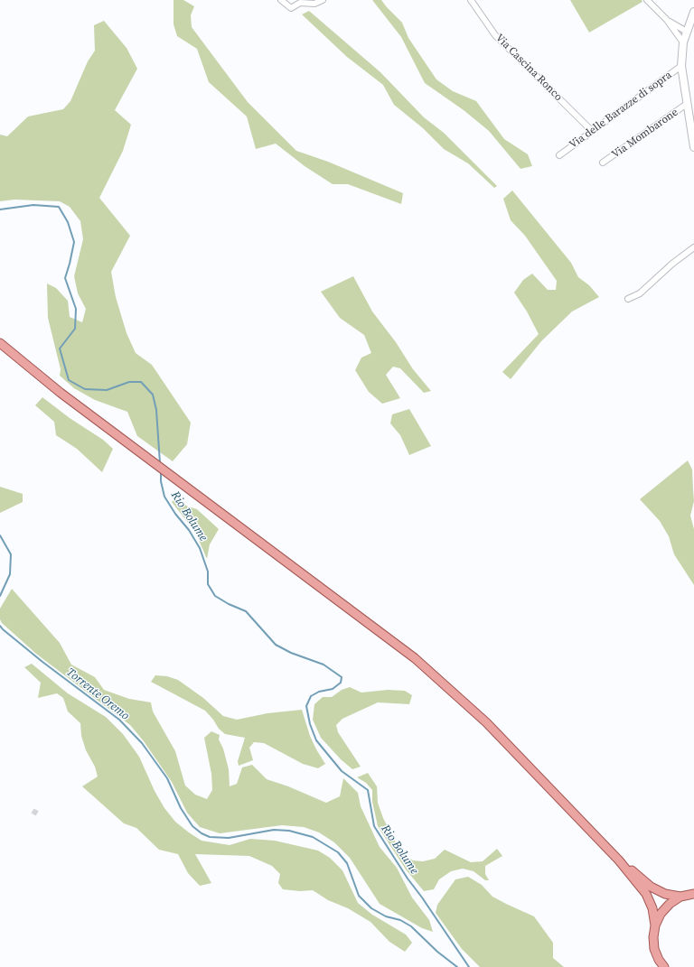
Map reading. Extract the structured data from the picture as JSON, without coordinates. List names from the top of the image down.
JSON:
{
  "streets": {
    "street": ["Via Cascina Ronco", "Via delle Barazze di sopra", "Via Mombarone"]
  },
  "crossings": [
    ["Via Cascina Ronco", "Via delle Barazze di sopra"]
  ],
  "water": ["Rio Bolume", "Torrente Oremo"]
}
